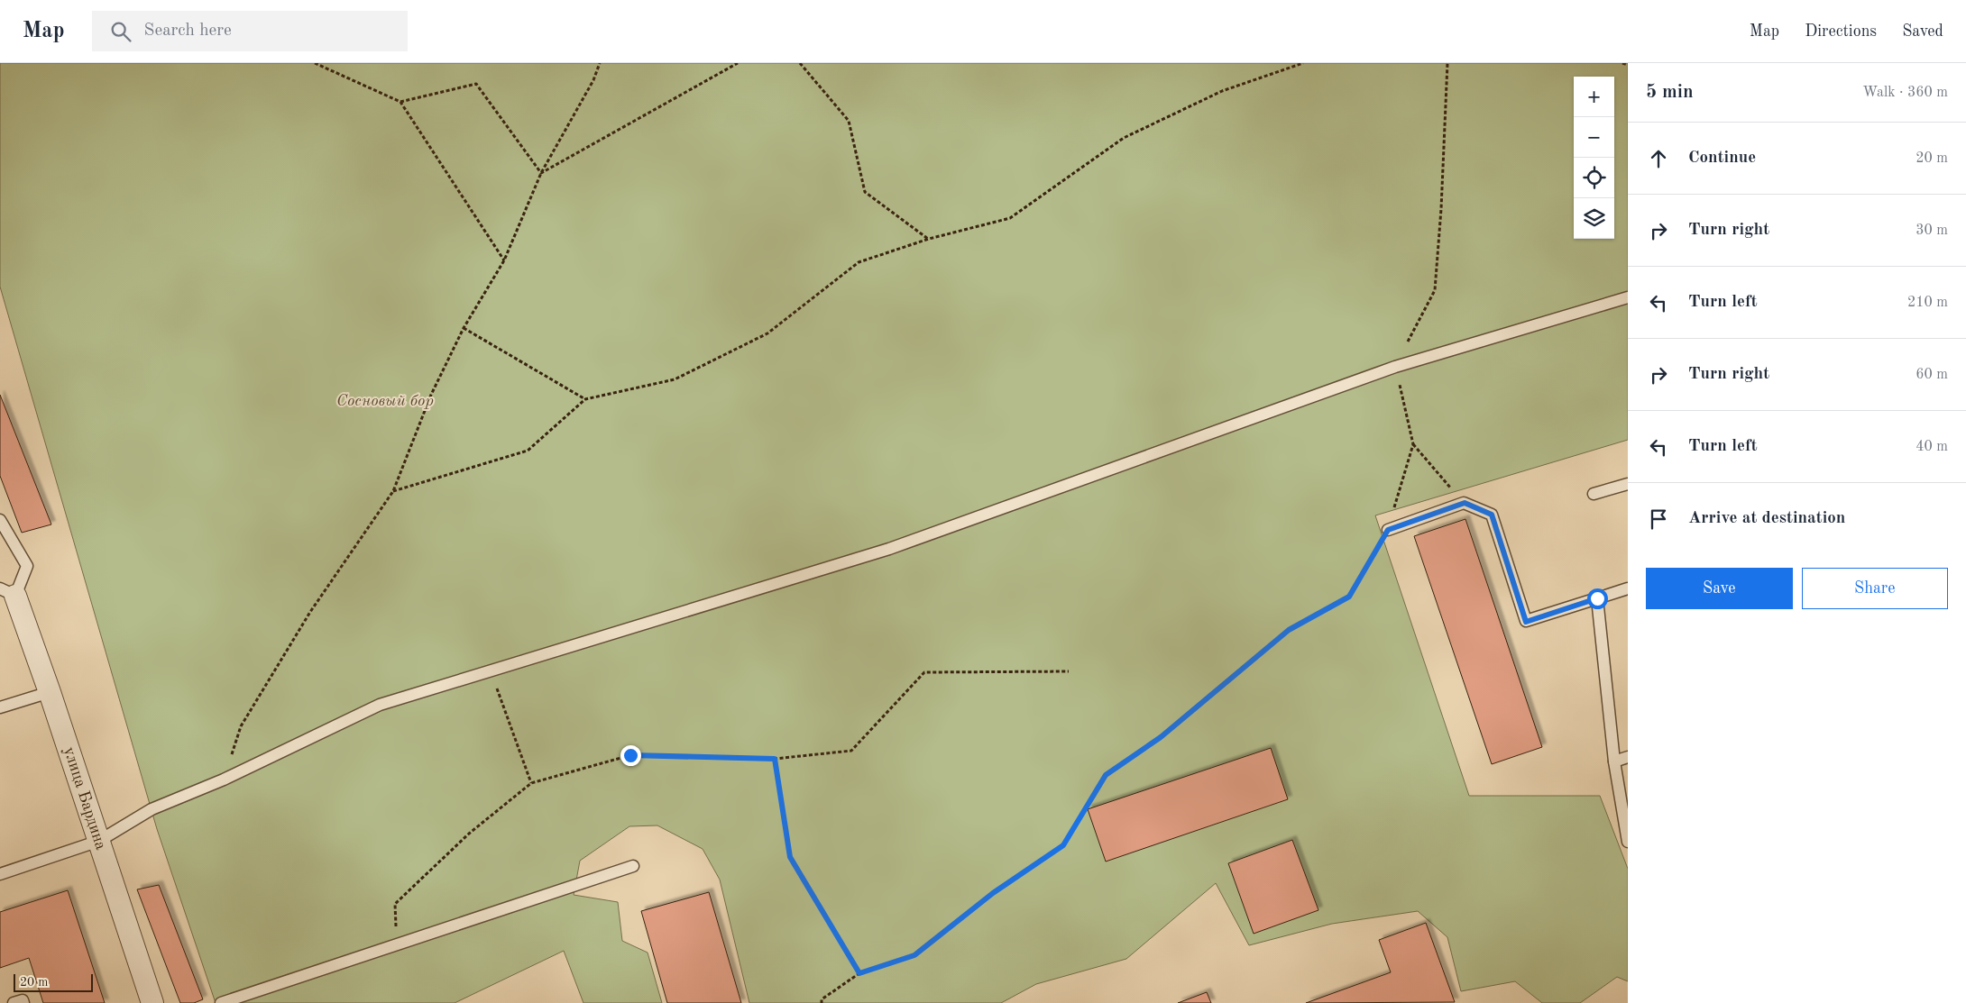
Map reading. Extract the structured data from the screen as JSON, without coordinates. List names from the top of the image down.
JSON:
{
  "streets": {
    "street": ["улица Бардина"]
  },
  "parks": ["Сосновый бор"],
  "scale_bar": "20 m",
  "page": {
    "header": "Map",
    "search": "Search here",
    "nav": ["Map", "Directions", "Saved"],
    "heading": ["5 min", "Walk · 360 m"],
    "map_buttons": ["+", "−"],
    "list": [
      ["Continue", "20 m"],
      ["Turn right", "30 m"],
      ["Turn left", "210 m"],
      ["Turn right", "60 m"],
      ["Turn left", "40 m"],
      "Arrive at destination"
    ],
    "buttons": ["Save", "Share"],
    "scale": "20 m"
  }
}
